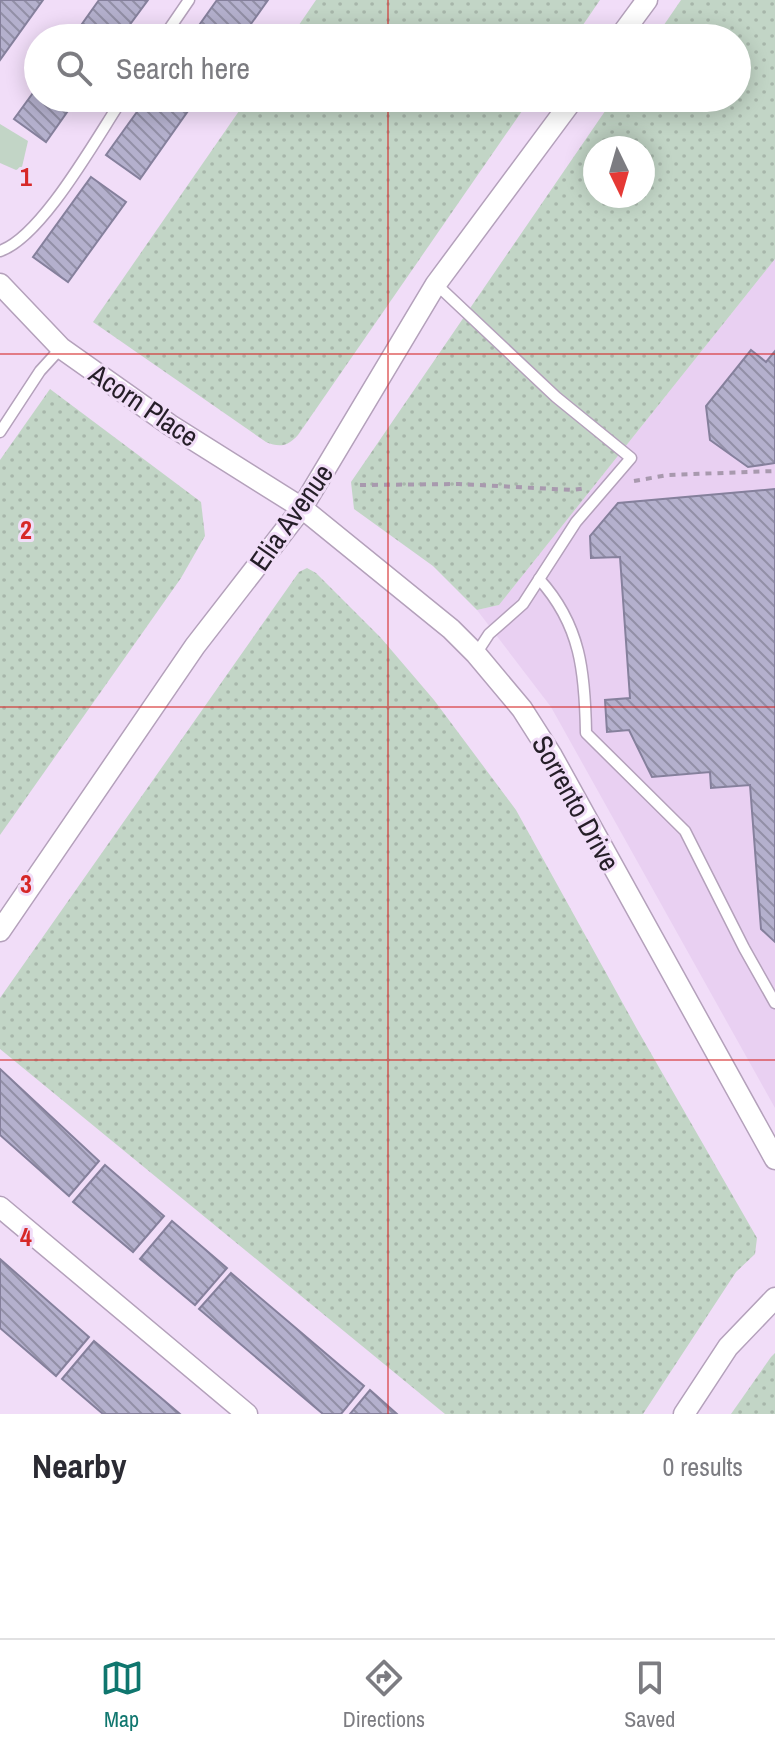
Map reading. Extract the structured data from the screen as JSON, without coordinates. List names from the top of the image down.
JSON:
{
  "streets": {
    "street": ["Acorn Place", "Elia Avenue", "Sorrento Drive"]
  },
  "crossings": [
    ["Acorn Place", "Elia Avenue"],
    ["Acorn Place", "Sorrento Drive"],
    ["Elia Avenue", "Sorrento Drive"]
  ],
  "north": "bottom",
  "page": {
    "search": "Search here",
    "heading": ["Nearby", "0 results"],
    "nav": ["Map", "Directions", "Saved"]
  },
  "grid": {
    "rows": [
      "1",
      "2",
      "3",
      "4"
    ]
  }
}
